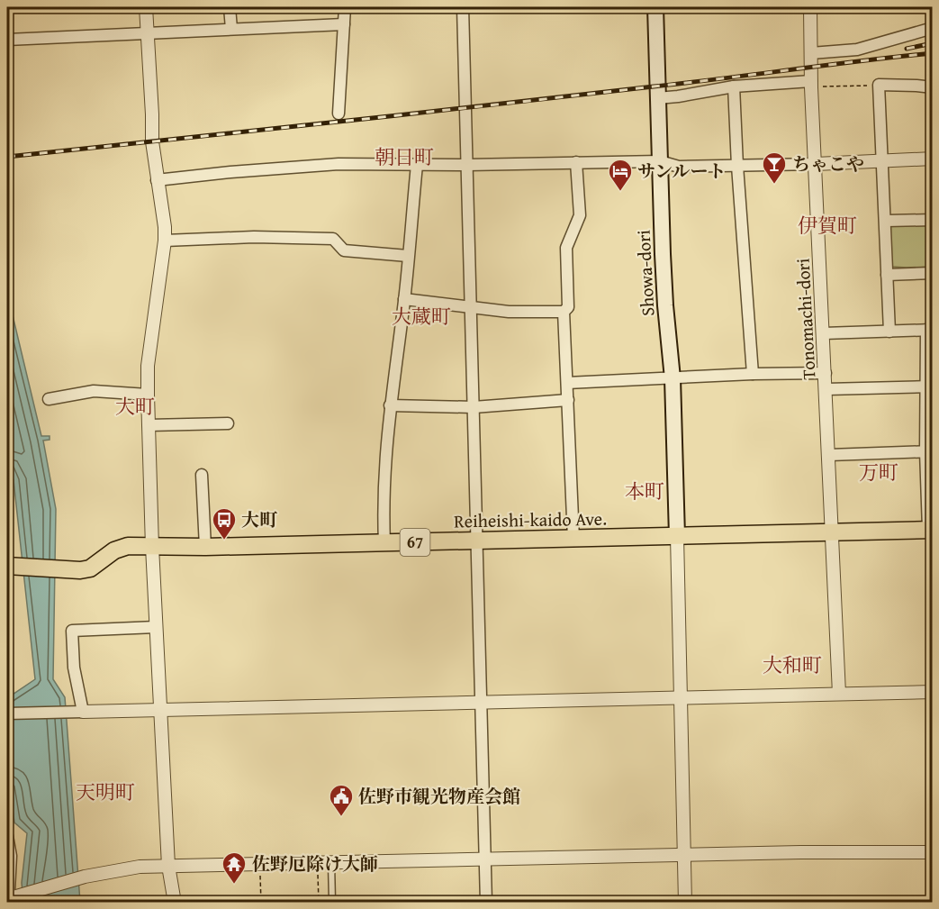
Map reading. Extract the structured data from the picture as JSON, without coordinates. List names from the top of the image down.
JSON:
{
  "streets": {
    "main road": ["Showa-dori", "Reiheishi-kaido Ave.", "67"],
    "street": ["Tonomachi-dori"]
  },
  "crossings": [
    ["Showa-dori", "Reiheishi-kaido Ave."],
    ["Tonomachi-dori", "Reiheishi-kaido Ave."]
  ],
  "districts": [
    "朝日町",
    "伊賀町",
    "大蔵町",
    "大町",
    "万町",
    "本町",
    "大和町",
    "天明町"
  ],
  "places": {
    "bar": ["ちゃこや"],
    "hotel": ["サンルート"],
    "bus stop": ["大町"],
    "public building": ["佐野市観光物産会館"],
    "temple": ["佐野厄除け大師"]
  }
}
